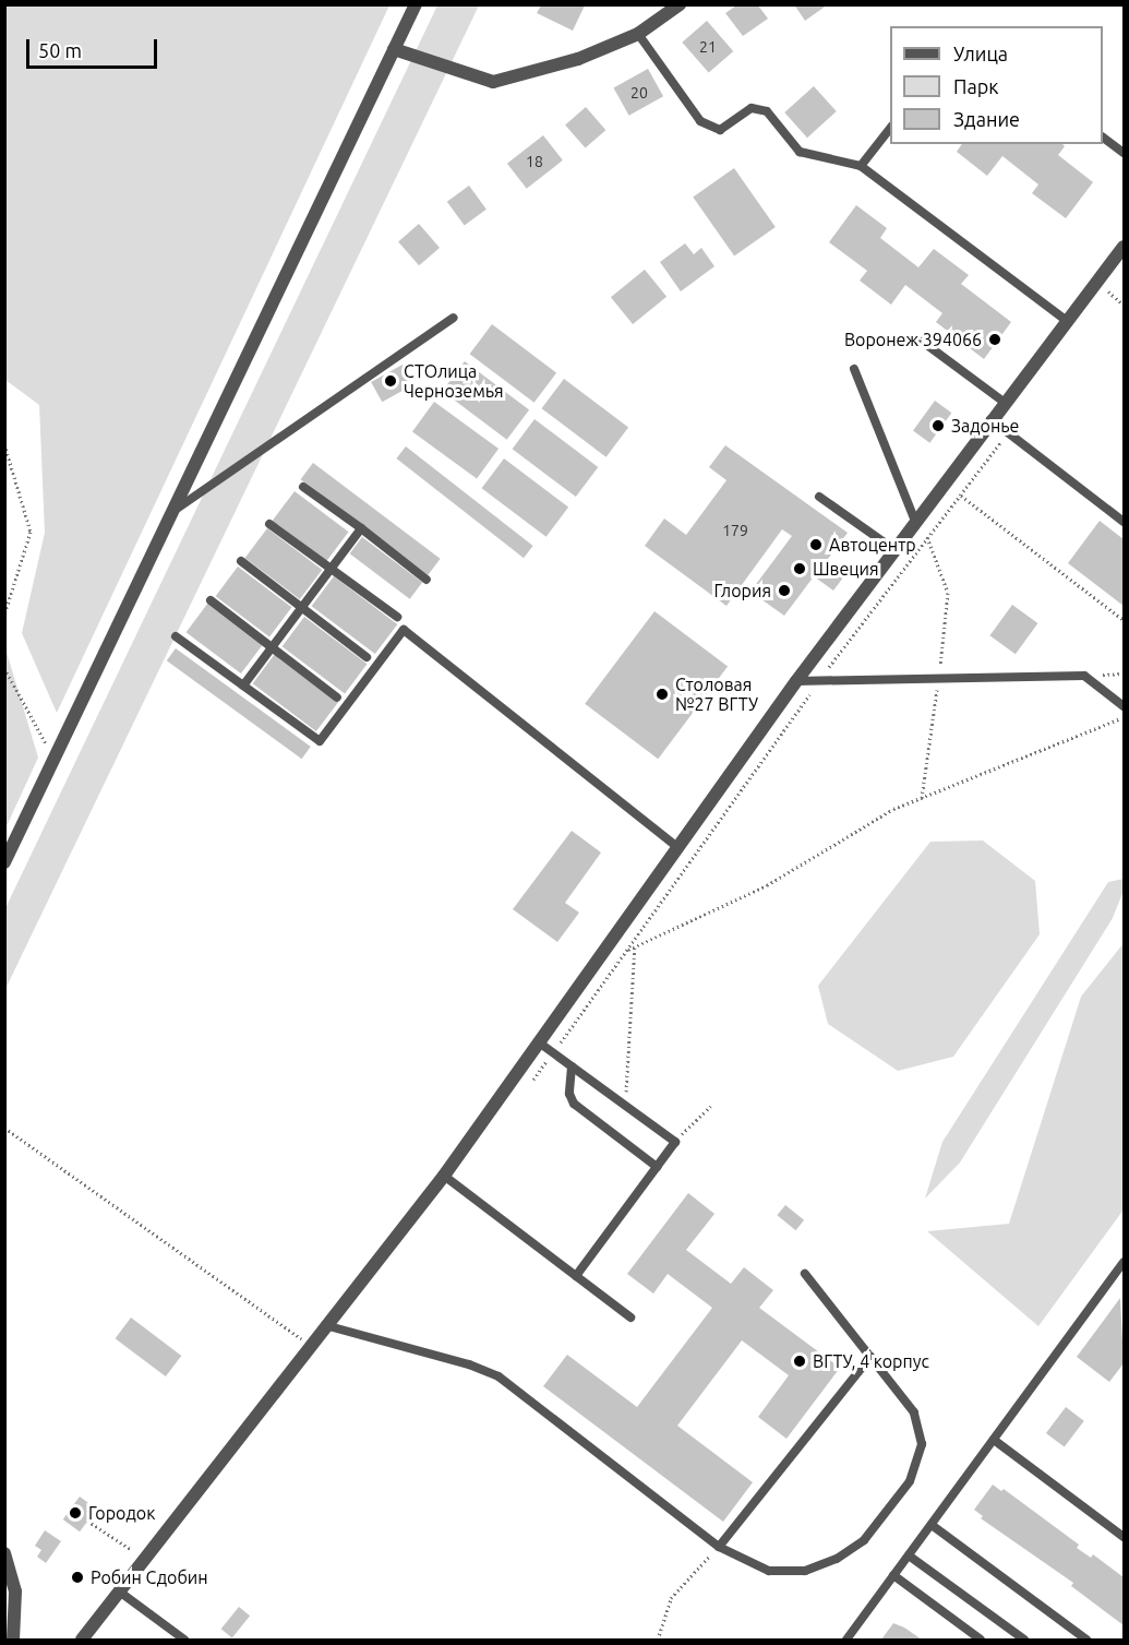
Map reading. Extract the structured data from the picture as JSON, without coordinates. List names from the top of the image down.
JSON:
{
  "places": [
    "Воронеж 394066",
    "СТОлица Черноземья",
    "Задонье",
    "Автоцентр",
    "Швеция",
    "Глория",
    "Столовая №27 ВГТУ",
    "ВГТУ, 4 корпус",
    "Городок",
    "Робин Сдобин"
  ],
  "house_numbers": [
    "21",
    "20",
    "18",
    "179"
  ],
  "legend": ["Улица", "Парк", "Здание"],
  "scale_bar": "50 m"
}
